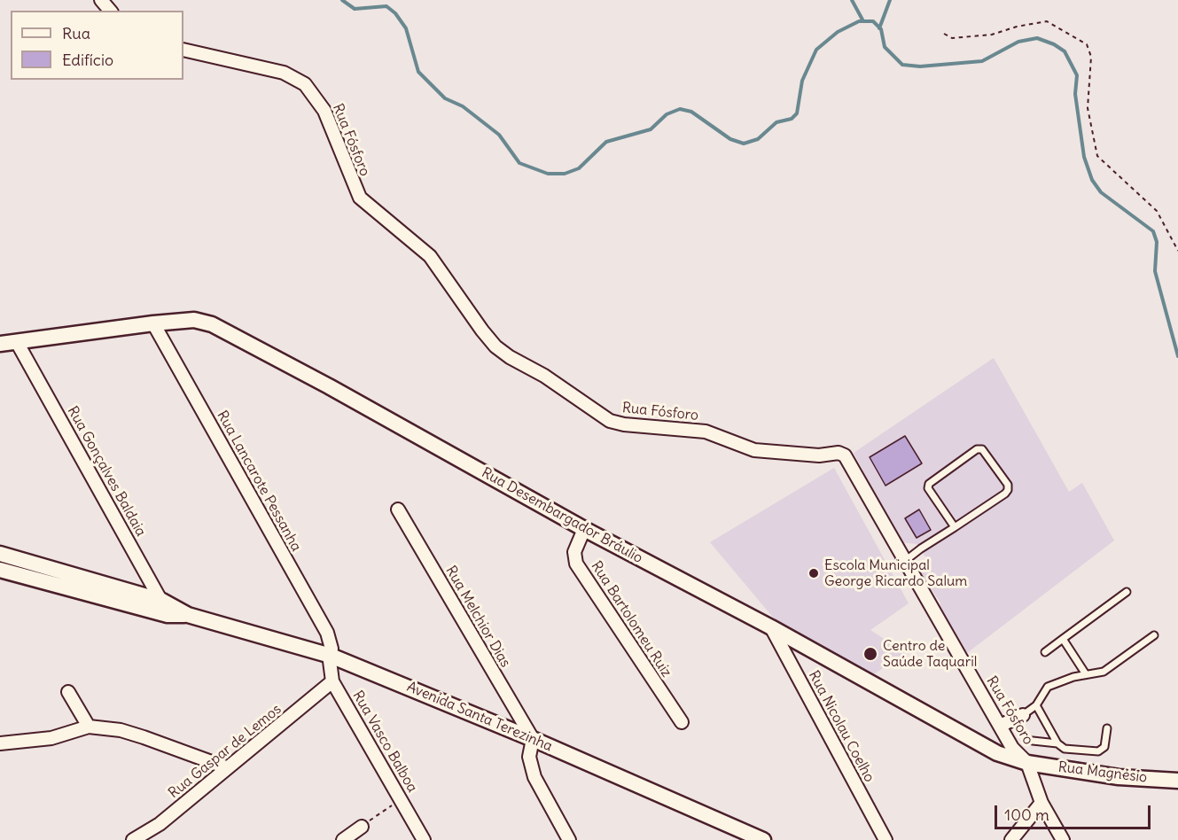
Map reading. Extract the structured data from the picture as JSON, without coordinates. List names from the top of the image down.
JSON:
{
  "streets": {
    "street": [
      "Rua Fósforo",
      "Rua Gonçalves Baldaia",
      "Rua Lancarote Pessanha",
      "Rua Desembargador Bráulio",
      "Rua Melchior Dias",
      "Rua Bartolomeu Ruiz",
      "Avenida Santa Terezinha",
      "Rua Nicolau Coelho",
      "Rua Vasco Balboa",
      "Rua Gaspar de Lemos",
      "Rua Magnésio"
    ]
  },
  "crossings": [
    ["Rua Fósforo", "Rua Desembargador Bráulio"],
    ["Rua Fósforo", "Rua Magnésio"],
    ["Rua Gonçalves Baldaia", "Rua Desembargador Bráulio"],
    ["Rua Gonçalves Baldaia", "Avenida Santa Terezinha"],
    ["Rua Lancarote Pessanha", "Rua Desembargador Bráulio"],
    ["Rua Lancarote Pessanha", "Avenida Santa Terezinha"],
    ["Rua Lancarote Pessanha", "Rua Vasco Balboa"],
    ["Rua Desembargador Bráulio", "Rua Bartolomeu Ruiz"],
    ["Rua Desembargador Bráulio", "Rua Nicolau Coelho"],
    ["Rua Desembargador Bráulio", "Rua Magnésio"],
    ["Rua Melchior Dias", "Avenida Santa Terezinha"],
    ["Avenida Santa Terezinha", "Rua Vasco Balboa"],
    ["Rua Vasco Balboa", "Rua Gaspar de Lemos"]
  ],
  "places": ["Escola Municipal George Ricardo Salum", "Centro de Saúde Taquaril"],
  "legend": ["Rua", "Edifício"],
  "scale_bar": "100 m"
}
